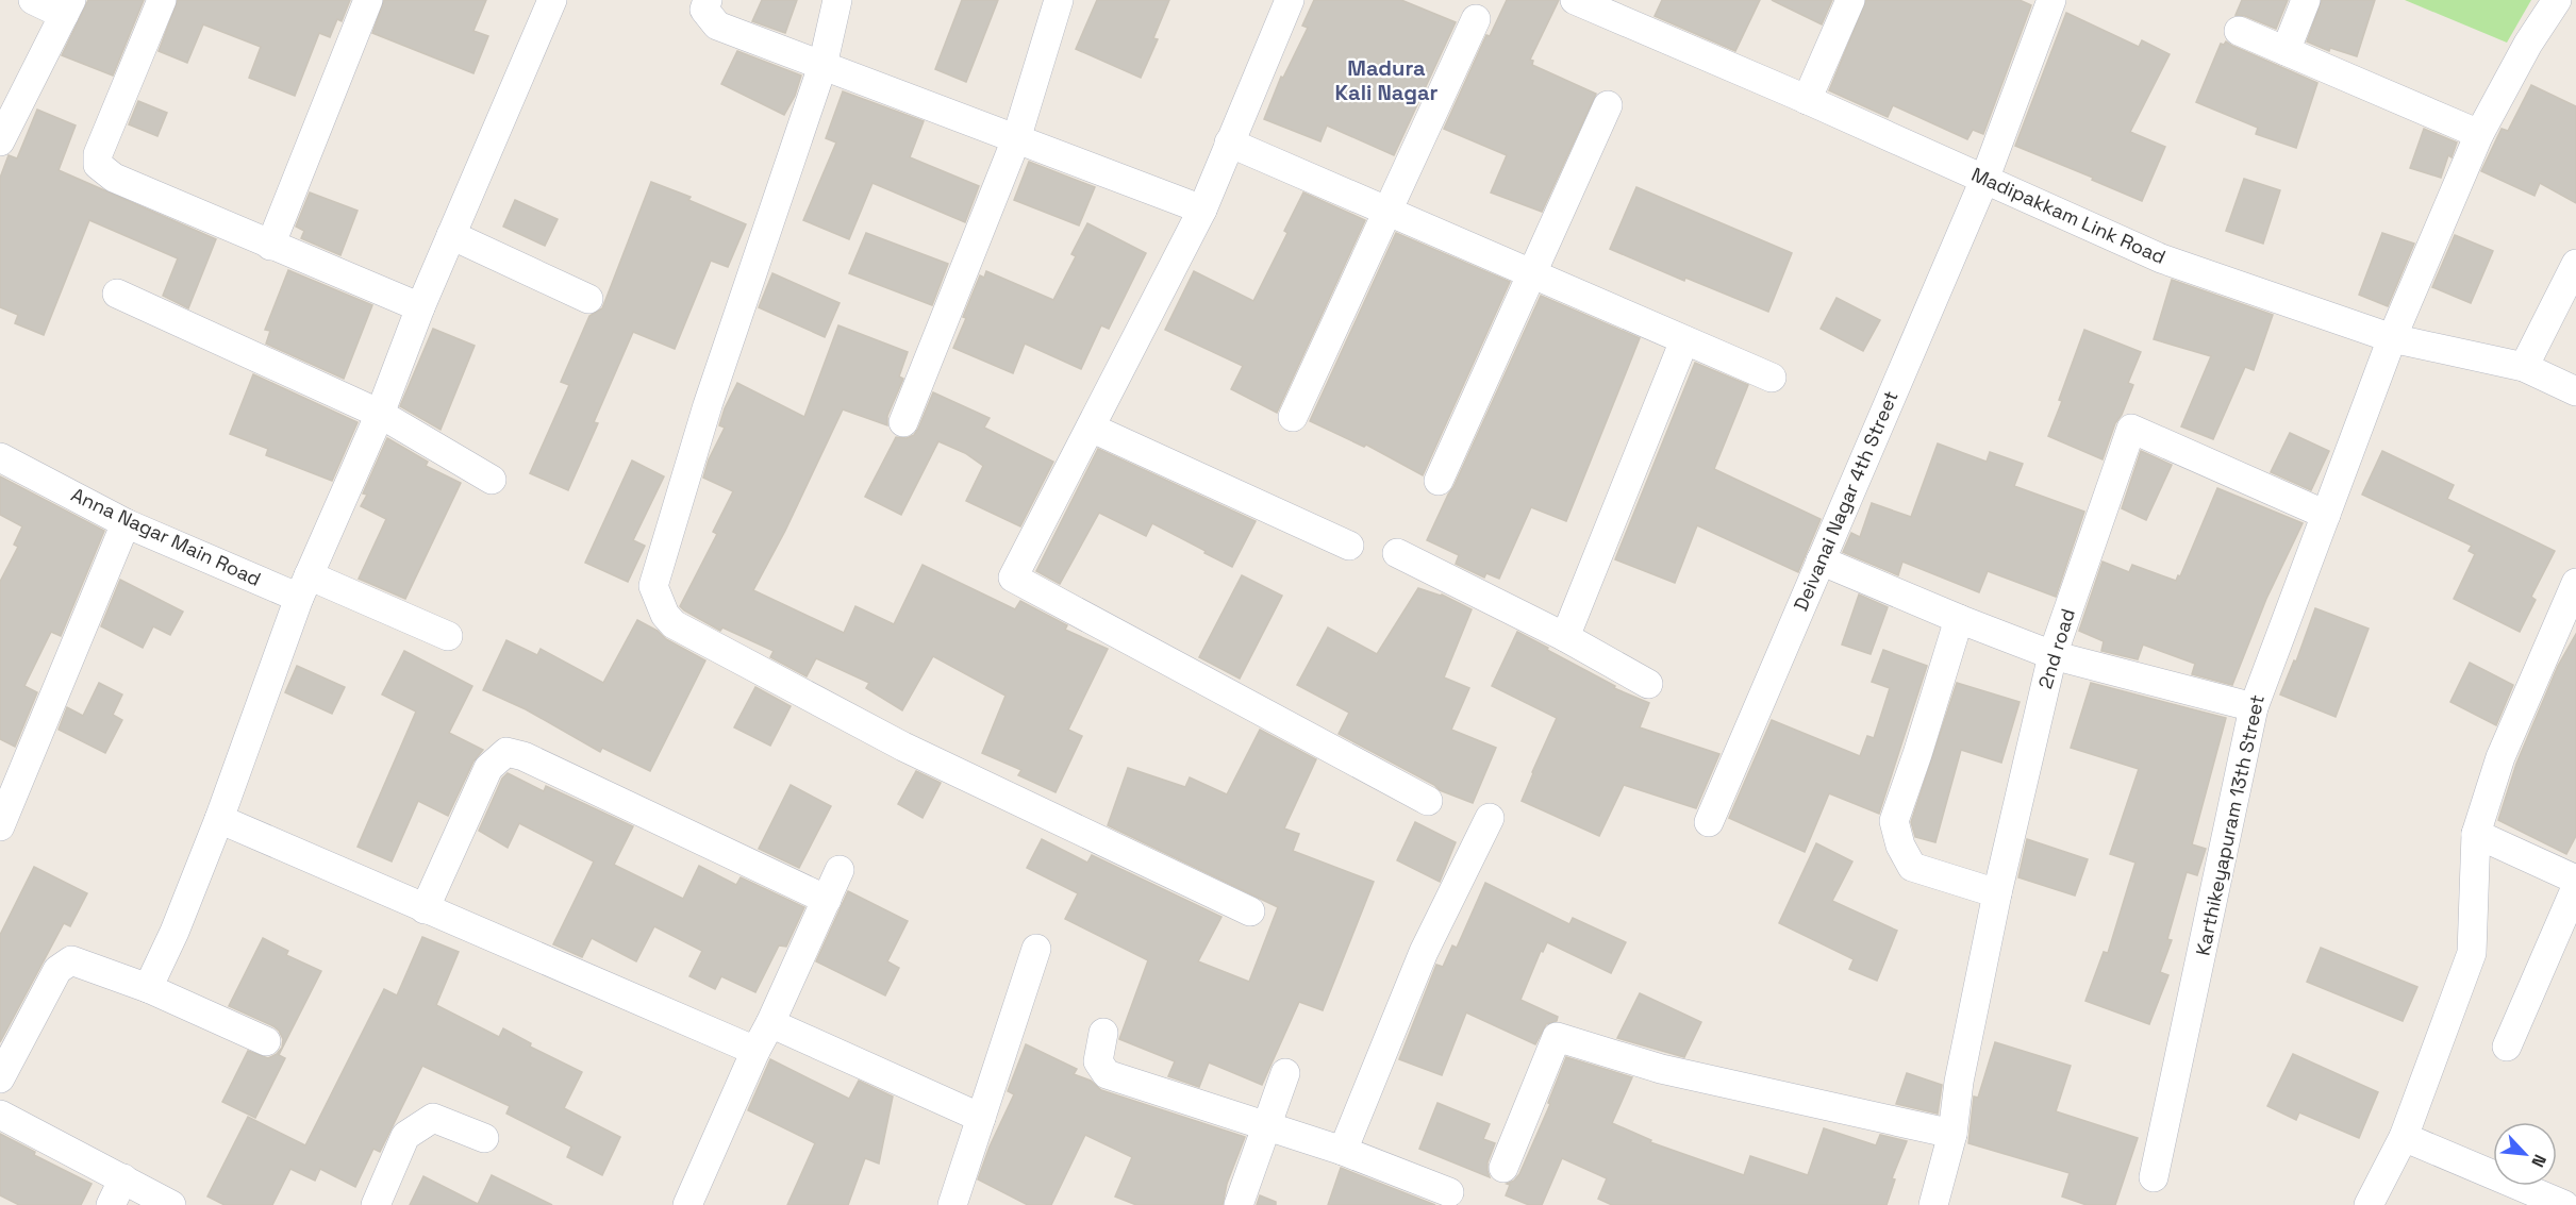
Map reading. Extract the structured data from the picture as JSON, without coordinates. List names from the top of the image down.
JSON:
{
  "streets": {
    "street": [
      "Madipakkam Link Road",
      "Deivanai Nagar 4th Street",
      "Anna Nagar Main Road",
      "2nd road",
      "Karthikeyapuram 13th Street"
    ]
  },
  "crossings": [
    ["Madipakkam Link Road", "Deivanai Nagar 4th Street"],
    ["Madipakkam Link Road", "Karthikeyapuram 13th Street"],
    ["2nd road", "Karthikeyapuram 13th Street"]
  ],
  "districts": ["Madura Kali Nagar"],
  "north": "bottom right"
}
